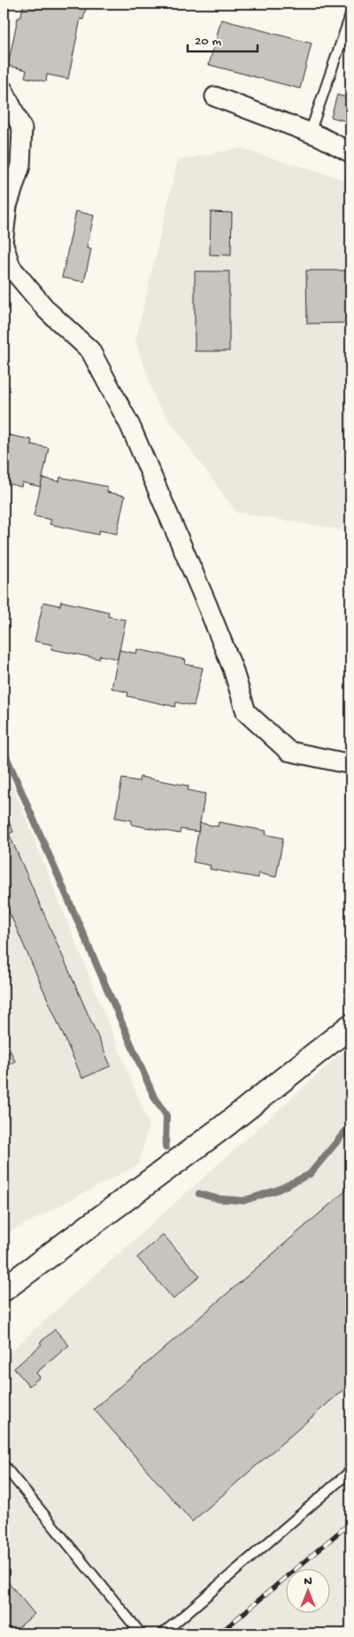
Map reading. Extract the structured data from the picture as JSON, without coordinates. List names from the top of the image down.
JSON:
{
  "scale_bar": "20 m",
  "north": "top"
}
